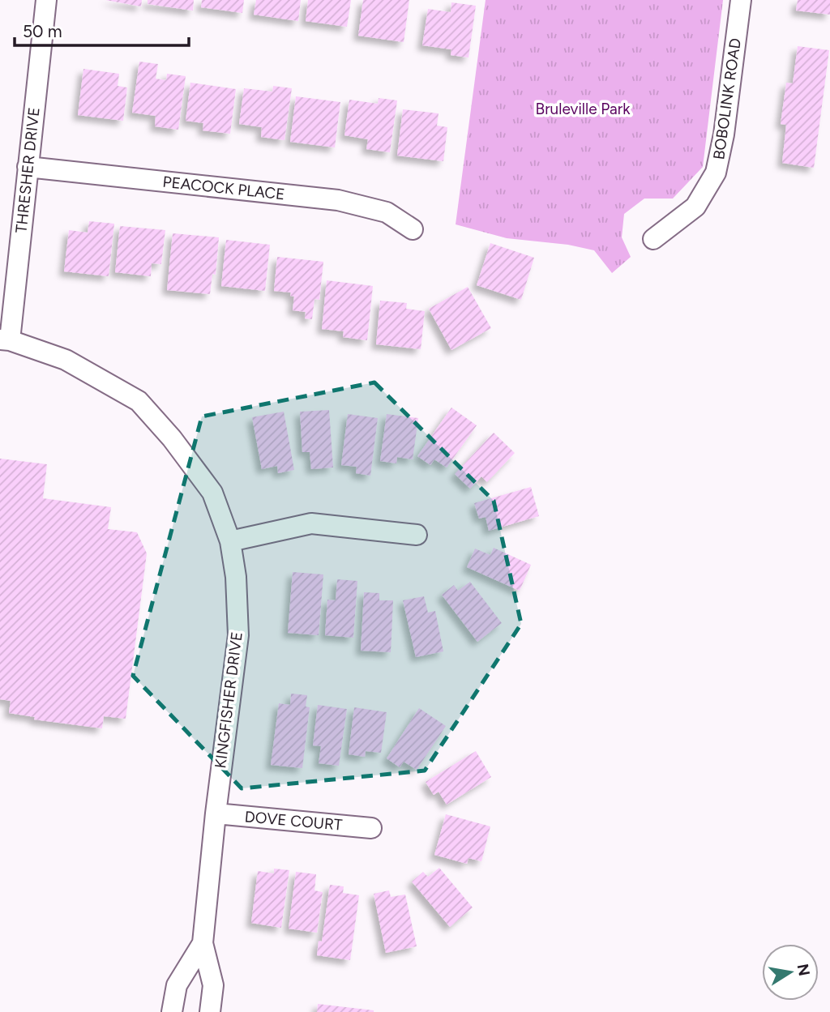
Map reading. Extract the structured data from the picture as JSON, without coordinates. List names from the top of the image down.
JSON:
{
  "streets": {
    "street": [
      "BOBOLINK ROAD",
      "THRESHER DRIVE",
      "PEACOCK PLACE",
      "KINGFISHER DRIVE",
      "DOVE COURT"
    ]
  },
  "crossings": [
    ["THRESHER DRIVE", "PEACOCK PLACE"],
    ["THRESHER DRIVE", "KINGFISHER DRIVE"],
    ["KINGFISHER DRIVE", "DOVE COURT"]
  ],
  "parks": ["Bruleville Park"],
  "scale_bar": "50 m",
  "north": "right"
}
